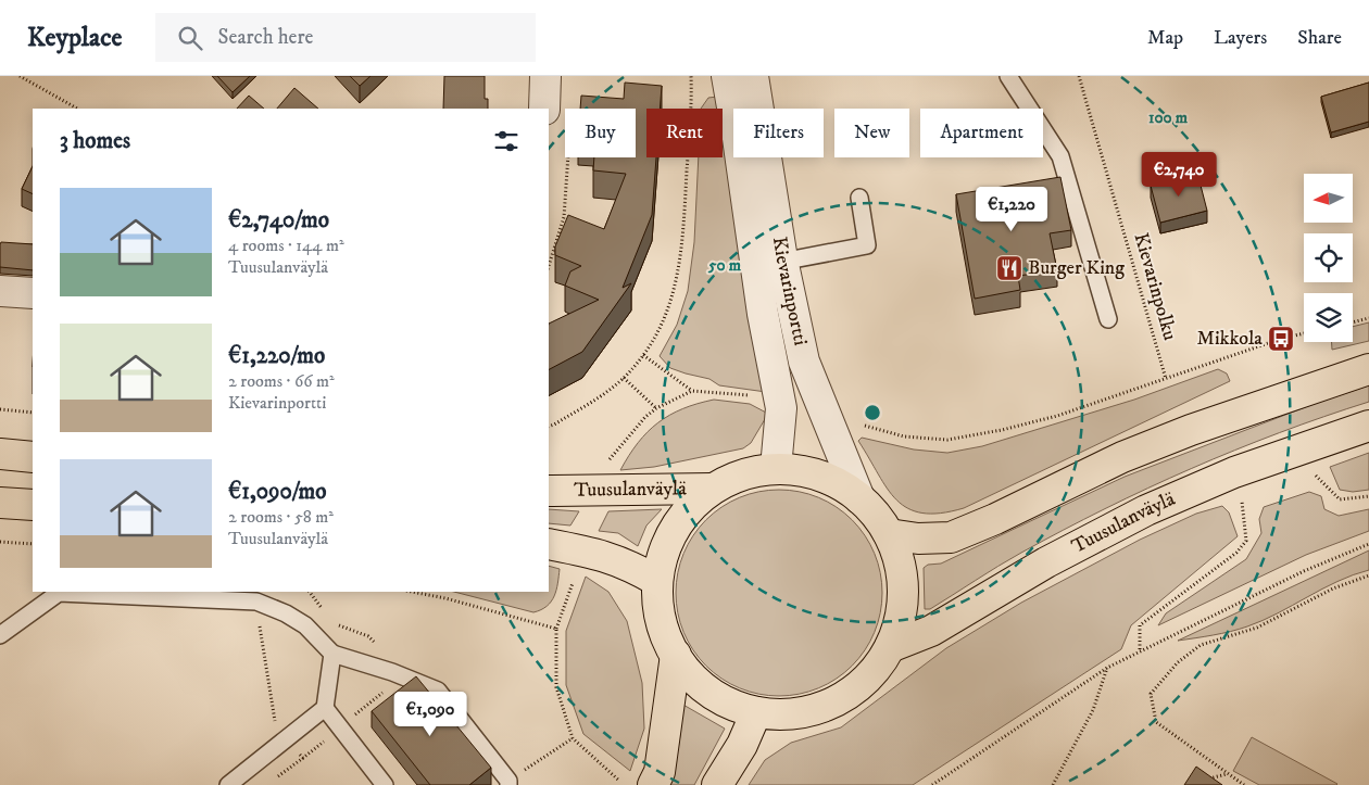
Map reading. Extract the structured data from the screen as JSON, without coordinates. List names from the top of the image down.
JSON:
{
  "streets": {
    "main road": ["Tuusulanväylä"],
    "street": ["Kievarinportti"],
    "path": ["Kievarinpolku"]
  },
  "places": {
    "restaurant": ["Burger King"],
    "bus stop": ["Mikkola"]
  },
  "north": "left",
  "page": {
    "header": "Keyplace",
    "search": "Search here",
    "nav": ["Map", "Layers", "Share"],
    "chip": [
      "Buy",
      "Rent",
      "Filters",
      "New",
      "Apartment"
    ],
    "heading": "3 homes",
    "price": ["€2,740", "€1,220", "€1,090"],
    "list": [
      {
        "name": "€2,740/mo",
        "note": "4 rooms · 144 m² · Tuusulanväylä"
      },
      {
        "name": "€1,220/mo",
        "note": "2 rooms · 66 m² · Kievarinportti"
      },
      {
        "name": "€1,090/mo",
        "note": "2 rooms · 58 m² · Tuusulanväylä"
      }
    ]
  },
  "rings": ["100 m", "50 m"]
}
